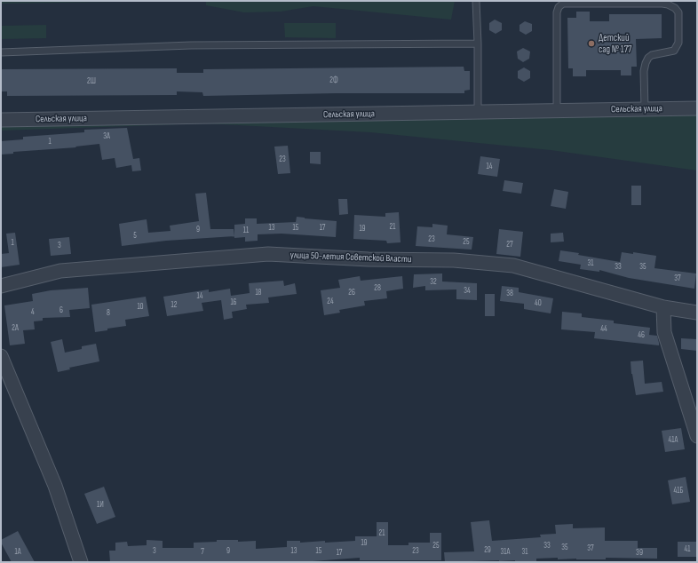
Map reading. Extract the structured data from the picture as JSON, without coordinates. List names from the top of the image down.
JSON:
{
  "streets": {
    "street": ["Сельская улица", "улица 50-летия Советской Власти"]
  },
  "places": ["Детский сад № 177"],
  "house_numbers": [
    "2Ф",
    "2Ш",
    "3А",
    "1",
    "23",
    "14",
    "21",
    "13",
    "15",
    "17",
    "19",
    "9",
    "11",
    "5",
    "23",
    "25",
    "1",
    "27",
    "3",
    "31",
    "33",
    "35",
    "37",
    "32",
    "28",
    "34",
    "18",
    "26",
    "38",
    "14",
    "24",
    "16",
    "40",
    "12",
    "10",
    "6",
    "4",
    "8",
    "2А",
    "44",
    "46",
    "41А",
    "41Б",
    "1И",
    "21",
    "19",
    "25",
    "33",
    "35",
    "37",
    "41",
    "29",
    "3",
    "9",
    "13",
    "15",
    "23",
    "1А",
    "7",
    "31А",
    "31",
    "17",
    "39"
  ]
}
